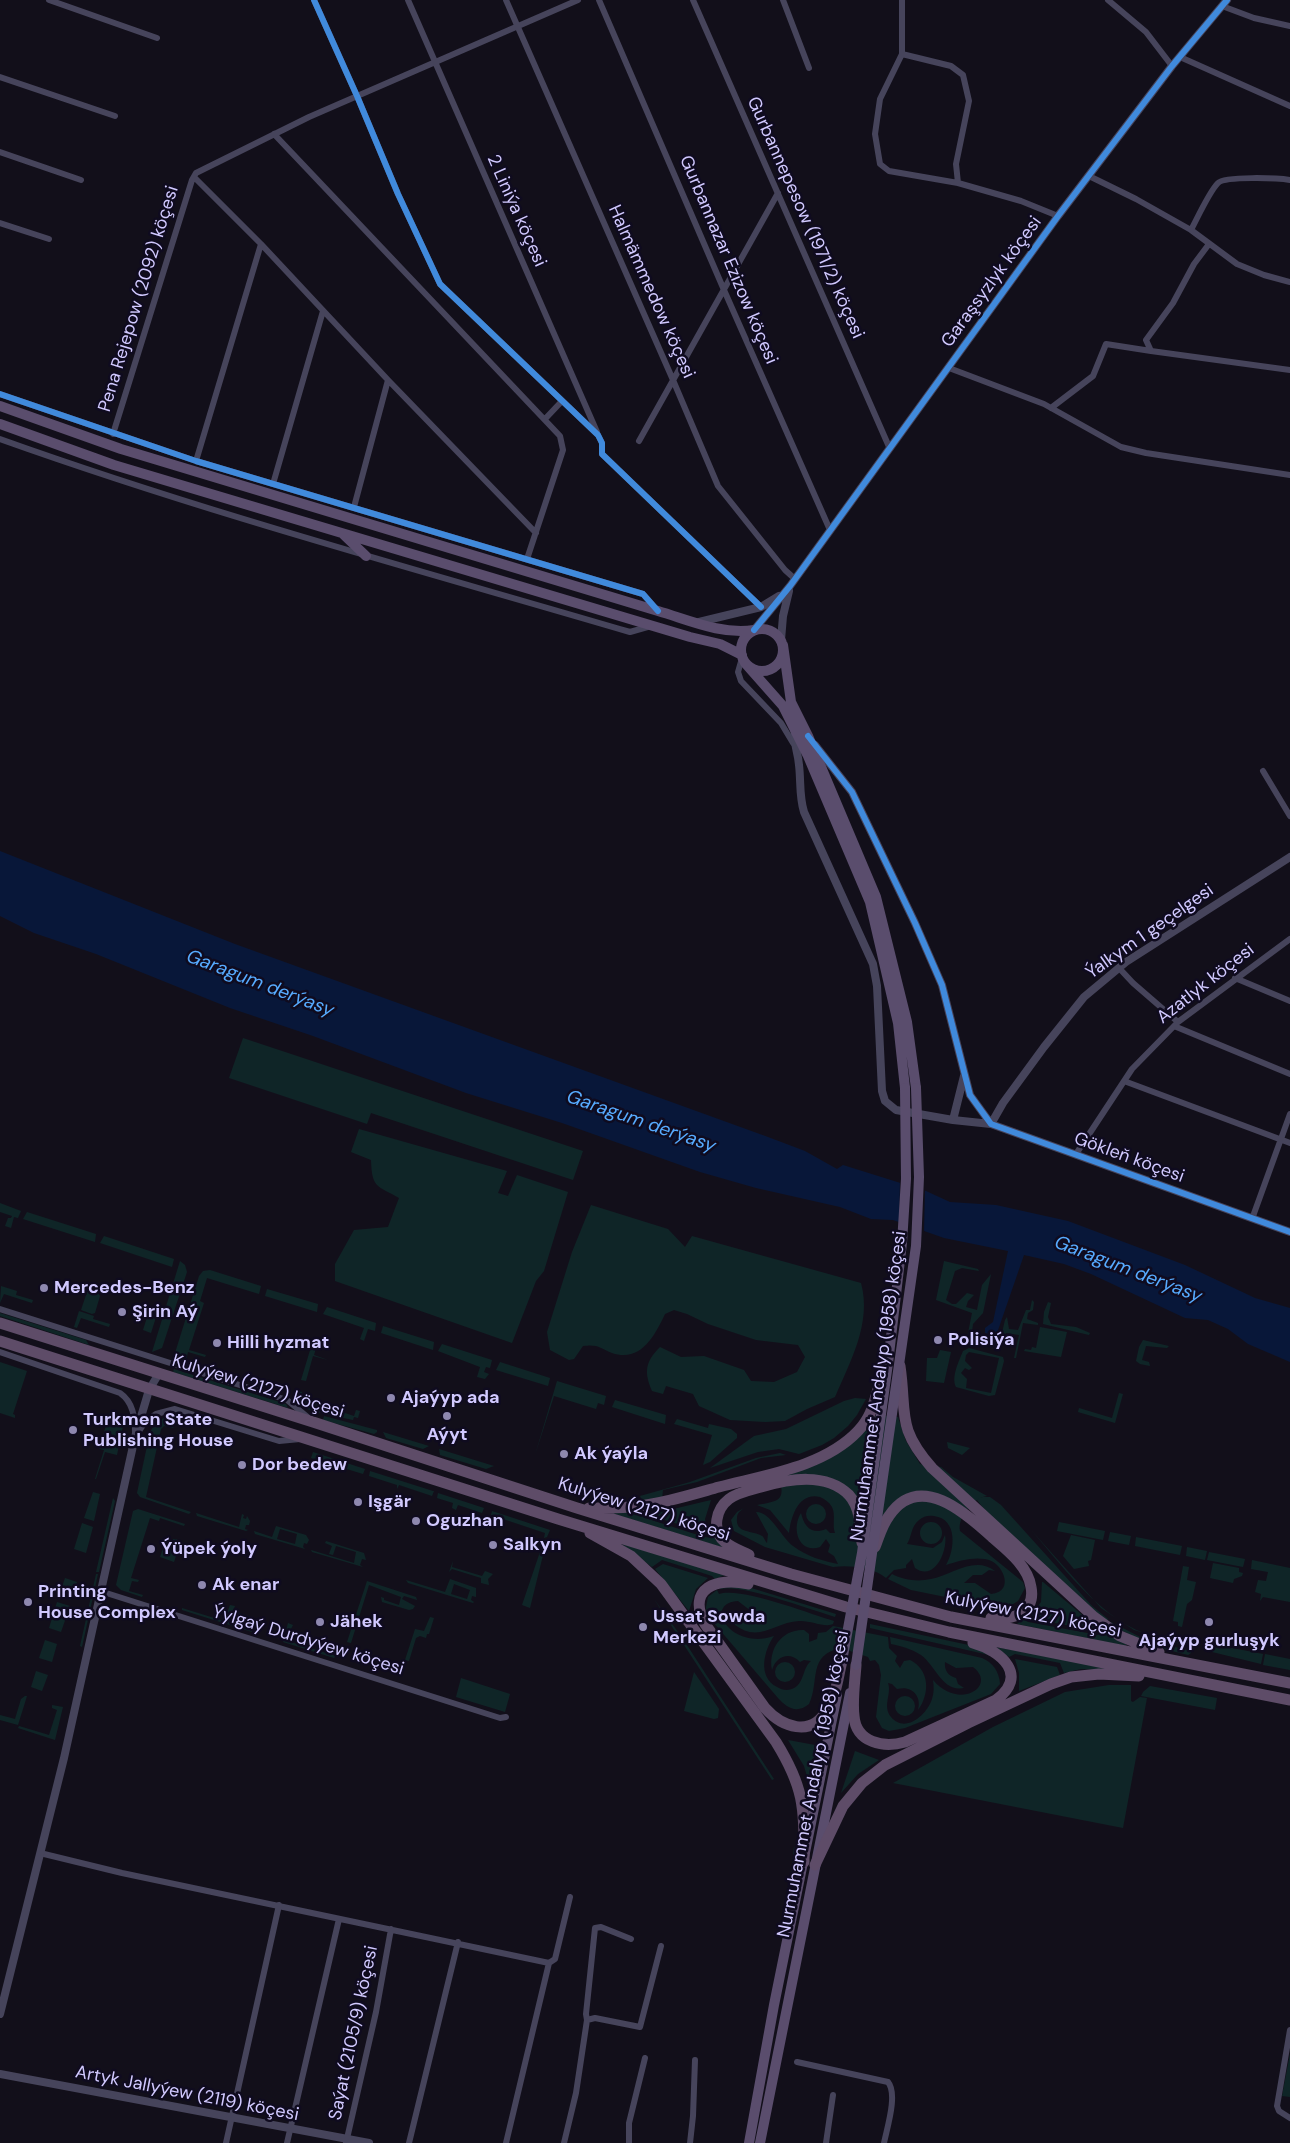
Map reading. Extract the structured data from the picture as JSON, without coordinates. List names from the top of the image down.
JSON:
{
  "streets": {
    "highway": ["Kulyýew (2127) köçesi"],
    "main road": ["Nurmuhammet Andalyp (1958) köçesi"],
    "street": [
      "2 Liniýa köçesi",
      "Gurbannepesow (1971/2) köçesi",
      "Gurbannazar Ezizow köçesi",
      "Garaşsyzlyk köçesi",
      "Halmämmedow köçesi",
      "Pena Rejepow (2092) köçesi",
      "Ýalkym 1 geçelgesi",
      "Azatlyk köçesi",
      "Gökleň köçesi",
      "Ýylgaý Durdyýew köçesi",
      "Saýat (2105/9) köçesi",
      "Artyk Jallyýew (2119) köçesi"
    ]
  },
  "crossings": [
    ["2 Liniýa köçesi", "Pena Rejepow (2092) köçesi"],
    ["Gurbannepesow (1971/2) köçesi", "Garaşsyzlyk köçesi"],
    ["Gurbannazar Ezizow köçesi", "Garaşsyzlyk köçesi"],
    ["Garaşsyzlyk köçesi", "Halmämmedow köçesi"],
    ["Halmämmedow köçesi", "Pena Rejepow (2092) köçesi"],
    ["Ýalkym 1 geçelgesi", "Gökleň köçesi"],
    ["Azatlyk köçesi", "Gökleň köçesi"],
    ["Saýat (2105/9) köçesi", "Artyk Jallyýew (2119) köçesi"]
  ],
  "water": ["Garagum derýasy"],
  "places": [
    "Mercedes-Benz",
    "Şirin Aý",
    "Polisiýa",
    "Hilli hyzmat",
    "Ajaýyp ada",
    "Aýyt",
    "Turkmen State Publishing House",
    "Ak ýaýla",
    "Dor bedew",
    "Işgär",
    "Oguzhan",
    "Salkyn",
    "Ýüpek ýoly",
    "Ak enar",
    "Printing House Complex",
    "Jähek",
    "Ajaýyp gurluşyk",
    "Ussat Sowda Merkezi"
  ]
}
